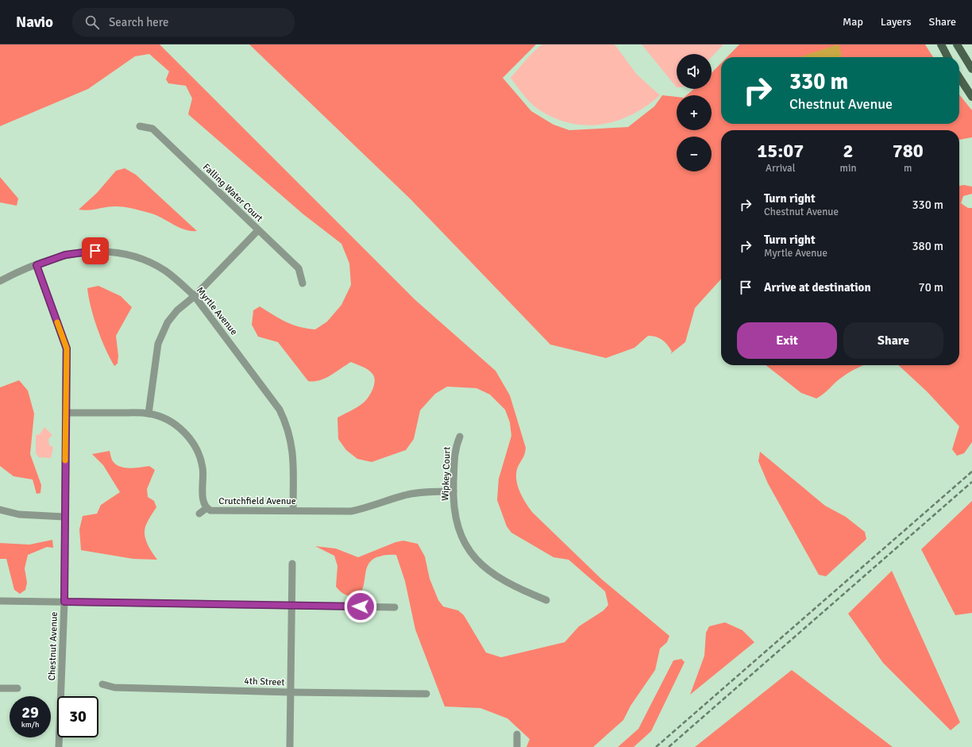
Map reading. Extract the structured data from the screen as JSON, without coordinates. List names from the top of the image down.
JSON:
{
  "streets": {
    "street": [
      "Falling Water Court",
      "Myrtle Avenue",
      "Wipkey Court",
      "Crutchfield Avenue",
      "Chestnut Avenue",
      "4th Street"
    ]
  },
  "crossings": [
    ["Myrtle Avenue", "Crutchfield Avenue"],
    ["Myrtle Avenue", "Chestnut Avenue"],
    ["Wipkey Court", "Crutchfield Avenue"],
    ["Crutchfield Avenue", "Chestnut Avenue"]
  ],
  "page": {
    "header": "Navio",
    "search": "Search here",
    "nav": ["Map", "Layers", "Share"],
    "map_buttons": ["+", "−"],
    "turn": ["330 m", "Chestnut Avenue"],
    "eta": [
      "15:07",
      "Arrival",
      "2",
      "min",
      "780",
      "m"
    ],
    "list": [
      {
        "name": "Turn right",
        "note": "Chestnut Avenue",
        "value": "330 m"
      },
      {
        "name": "Turn right",
        "note": "Myrtle Avenue",
        "value": "380 m"
      },
      {
        "name": "Arrive at destination",
        "value": "70 m"
      }
    ],
    "buttons": ["Exit", "Share"],
    "speed": "29 km/h",
    "limit": "30"
  }
}
